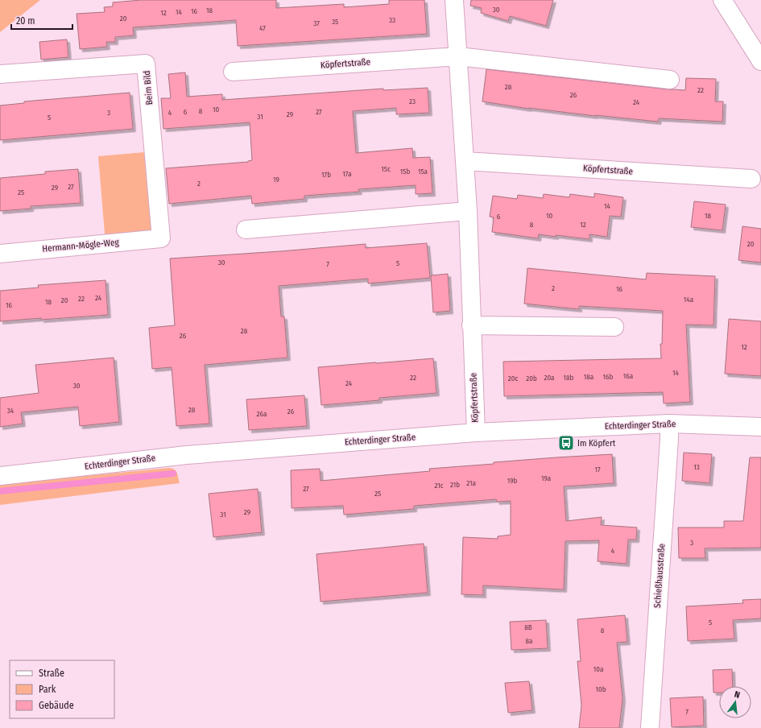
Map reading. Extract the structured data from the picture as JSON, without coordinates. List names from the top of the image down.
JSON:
{
  "streets": {
    "street": [
      "Köpfertstraße",
      "Beim Bild",
      "Hermann-Mögle-Weg",
      "Echterdinger Straße",
      "Schießhausstraße"
    ]
  },
  "crossings": [
    ["Köpfertstraße", "Echterdinger Straße"],
    ["Beim Bild", "Hermann-Mögle-Weg"],
    ["Echterdinger Straße", "Schießhausstraße"]
  ],
  "places": {
    "bus stop": ["Im Köpfert"]
  },
  "house_numbers": [
    "30",
    "18",
    "16",
    "14",
    "12",
    "20",
    "33",
    "35",
    "37",
    "47",
    "28",
    "22",
    "26",
    "23",
    "24",
    "10",
    "8",
    "6",
    "27",
    "3",
    "4",
    "29",
    "31",
    "5",
    "15c",
    "15b",
    "15a",
    "17a",
    "17b",
    "19",
    "2",
    "27",
    "29",
    "25",
    "14",
    "10",
    "18",
    "6",
    "8",
    "12",
    "20",
    "30",
    "5",
    "7",
    "2",
    "16",
    "24",
    "22",
    "14a",
    "20",
    "18",
    "16",
    "28",
    "26",
    "12",
    "14",
    "16a",
    "18a",
    "16b",
    "22",
    "20a",
    "18b",
    "20c",
    "20b",
    "24",
    "30",
    "28",
    "34",
    "26",
    "26a",
    "13",
    "17",
    "19a",
    "19b",
    "21a",
    "21b",
    "21c",
    "27",
    "25",
    "29",
    "31",
    "3",
    "4",
    "5",
    "8B",
    "8",
    "8a",
    "10a",
    "10b",
    "7"
  ],
  "legend": ["Straße", "Park", "Gebäude"],
  "scale_bar": "20 m",
  "north": "top"
}
